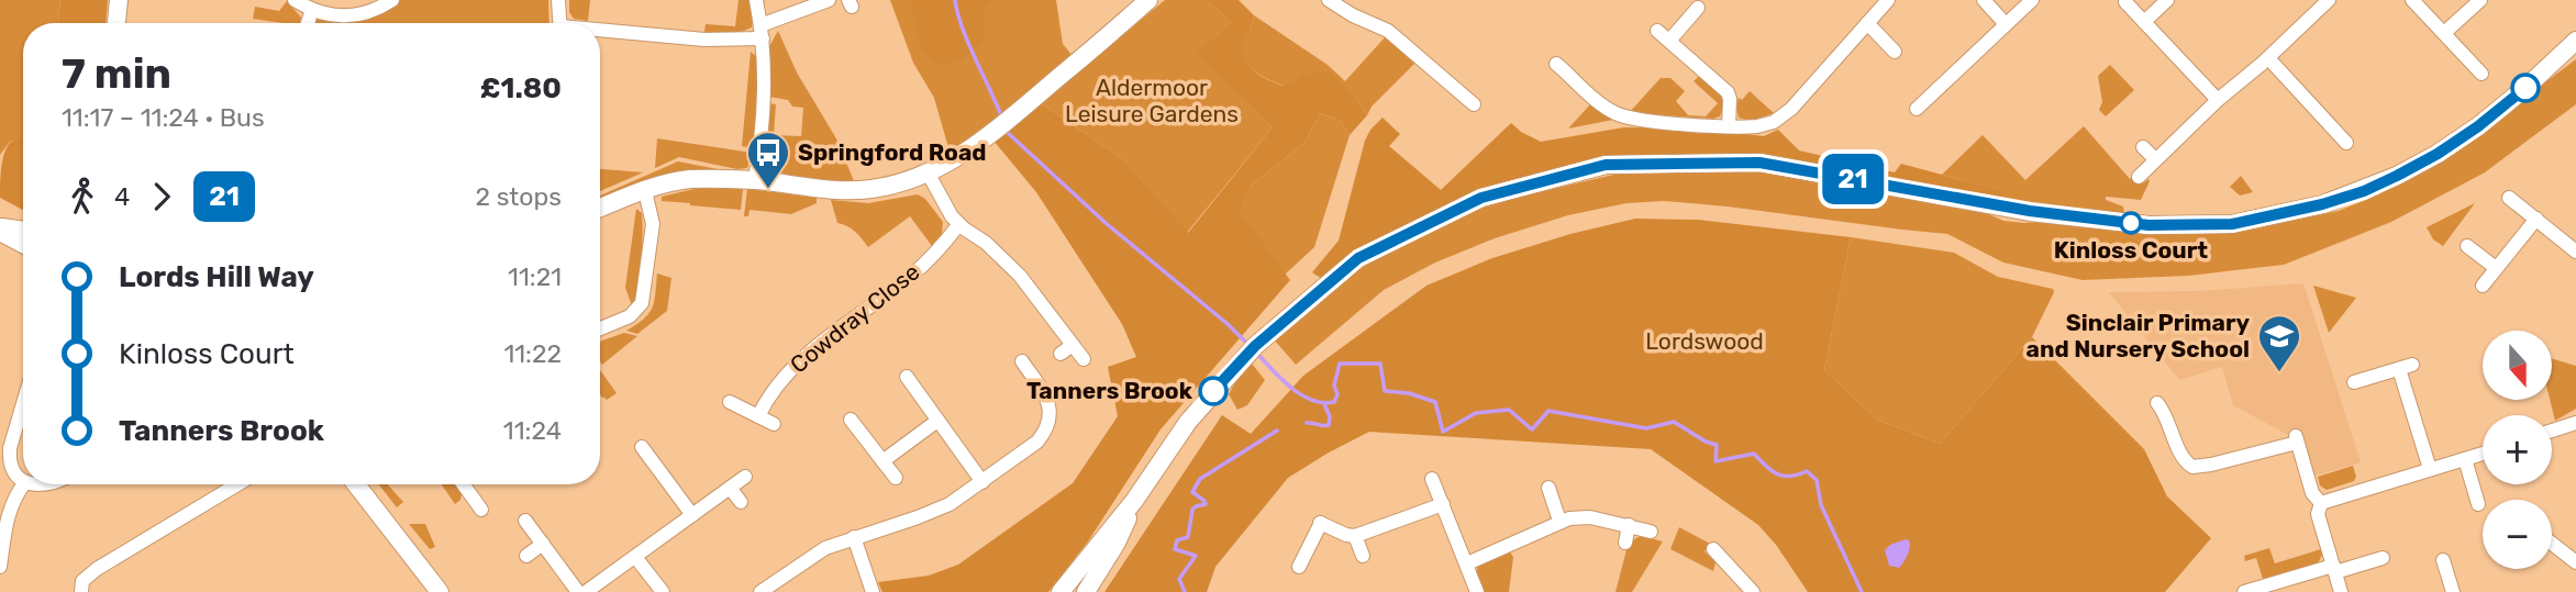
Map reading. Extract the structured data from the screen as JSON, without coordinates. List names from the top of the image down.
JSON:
{
  "streets": {
    "street": ["Cowdray Close"]
  },
  "parks": ["Aldermoor Leisure Gardens", "Lordswood"],
  "places": {
    "bus stop": ["Springford Road"],
    "other": ["Kinloss Court", "Tanners Brook"],
    "school or university": ["Sinclair Primary and Nursery School"]
  },
  "lines": ["bus line 21"],
  "north": "bottom",
  "page": {
    "on_map": "21",
    "heading": ["7 min", "11:17 – 11:24 · Bus", "£1.80"],
    "legs": ["4", "21", "2 stops"],
    "list": [
      {
        "name": "Lords Hill Way",
        "value": "11:21"
      },
      {
        "name": "Kinloss Court",
        "value": "11:22"
      },
      {
        "name": "Tanners Brook",
        "value": "11:24"
      }
    ],
    "map_buttons": ["+", "−"]
  }
}
